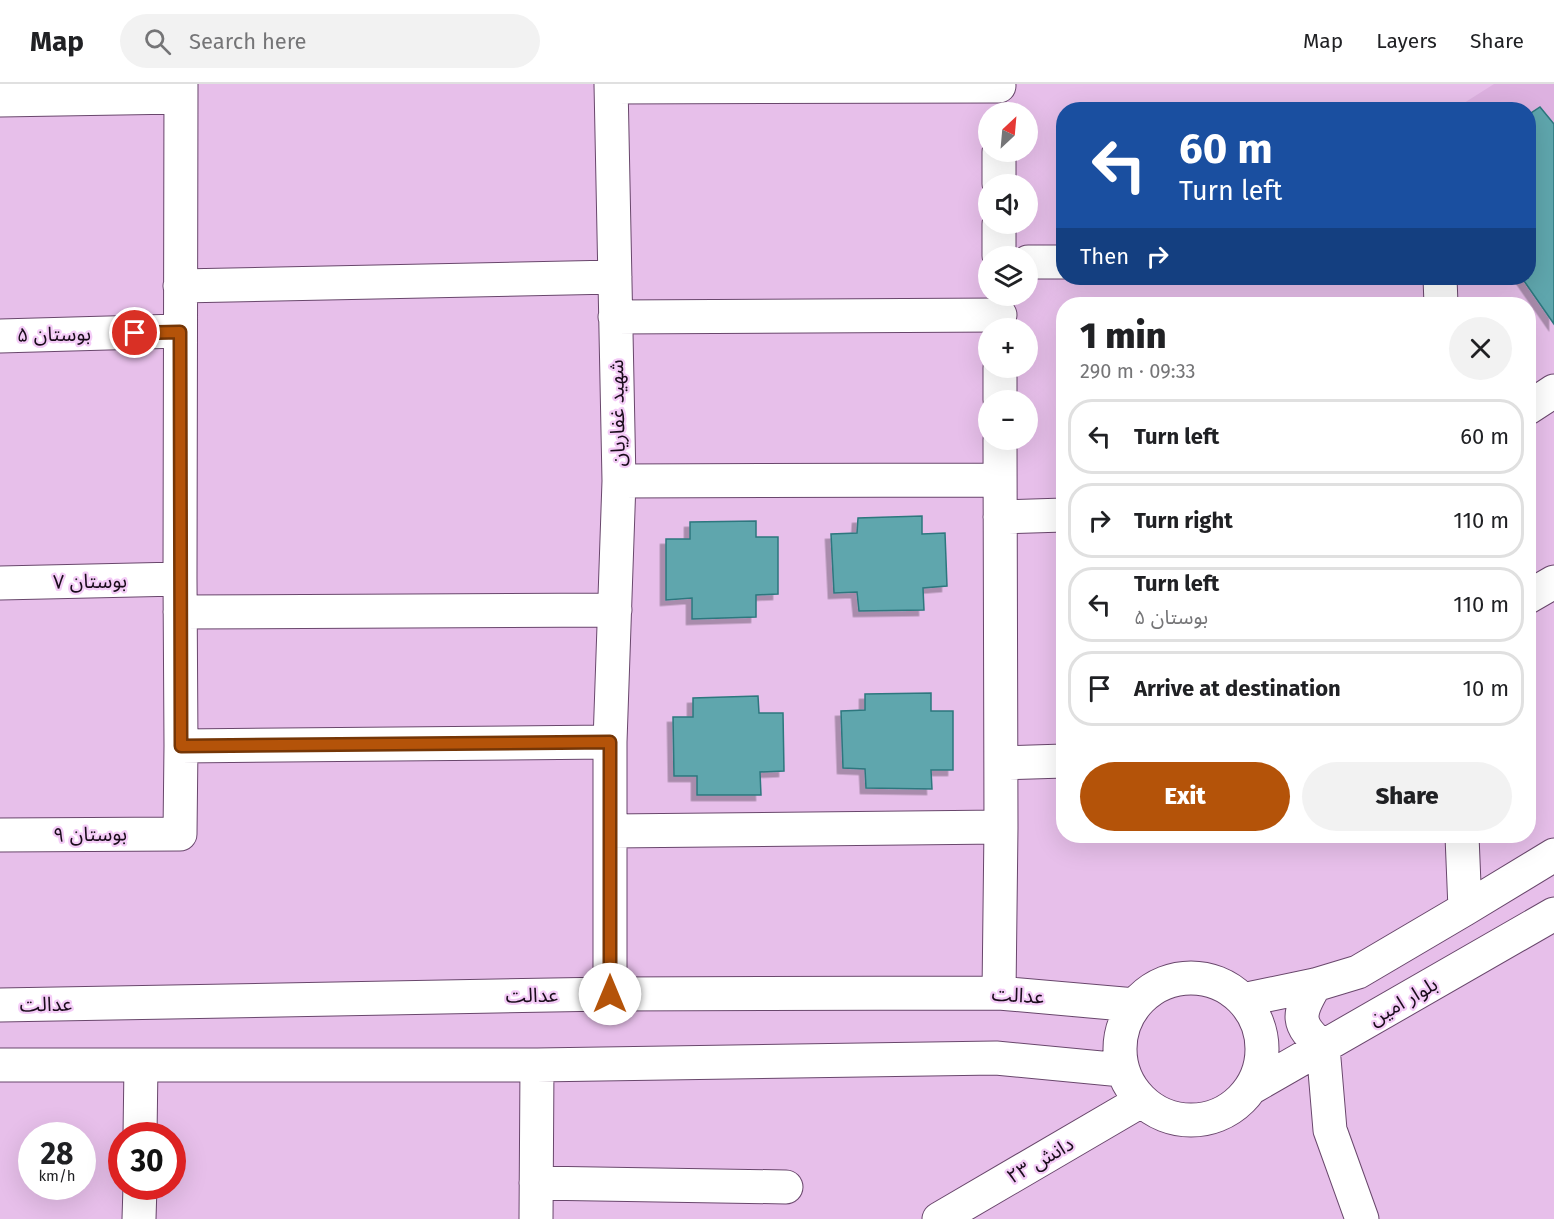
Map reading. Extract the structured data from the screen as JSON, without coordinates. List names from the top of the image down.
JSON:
{
  "streets": {
    "street": [
      "بوستان ۵",
      "شهید غفاریان",
      "بوستان ۷",
      "بوستان ۹",
      "عدالت",
      "بلوار امین",
      "دانش ۲۳"
    ]
  },
  "crossings": [
    ["شهید غفاریان", "عدالت"],
    ["عدالت", "بلوار امین"],
    ["عدالت", "دانش ۲۳"],
    ["بلوار امین", "دانش ۲۳"]
  ],
  "north": "top right",
  "page": {
    "header": "Map",
    "search": "Search here",
    "nav": ["Map", "Layers", "Share"],
    "map_buttons": ["+", "−"],
    "turn": ["60 m", "Turn left"],
    "then": "Then",
    "heading": ["1 min", "290 m · 09:33"],
    "list": [
      {
        "name": "Turn left",
        "value": "60 m"
      },
      {
        "name": "Turn right",
        "value": "110 m"
      },
      {
        "name": "Turn left",
        "note": "بوستان ۵",
        "value": "110 m"
      },
      {
        "name": "Arrive at destination",
        "value": "10 m"
      }
    ],
    "buttons": ["Exit", "Share"],
    "speed": "28 km/h",
    "limit": "30"
  }
}
